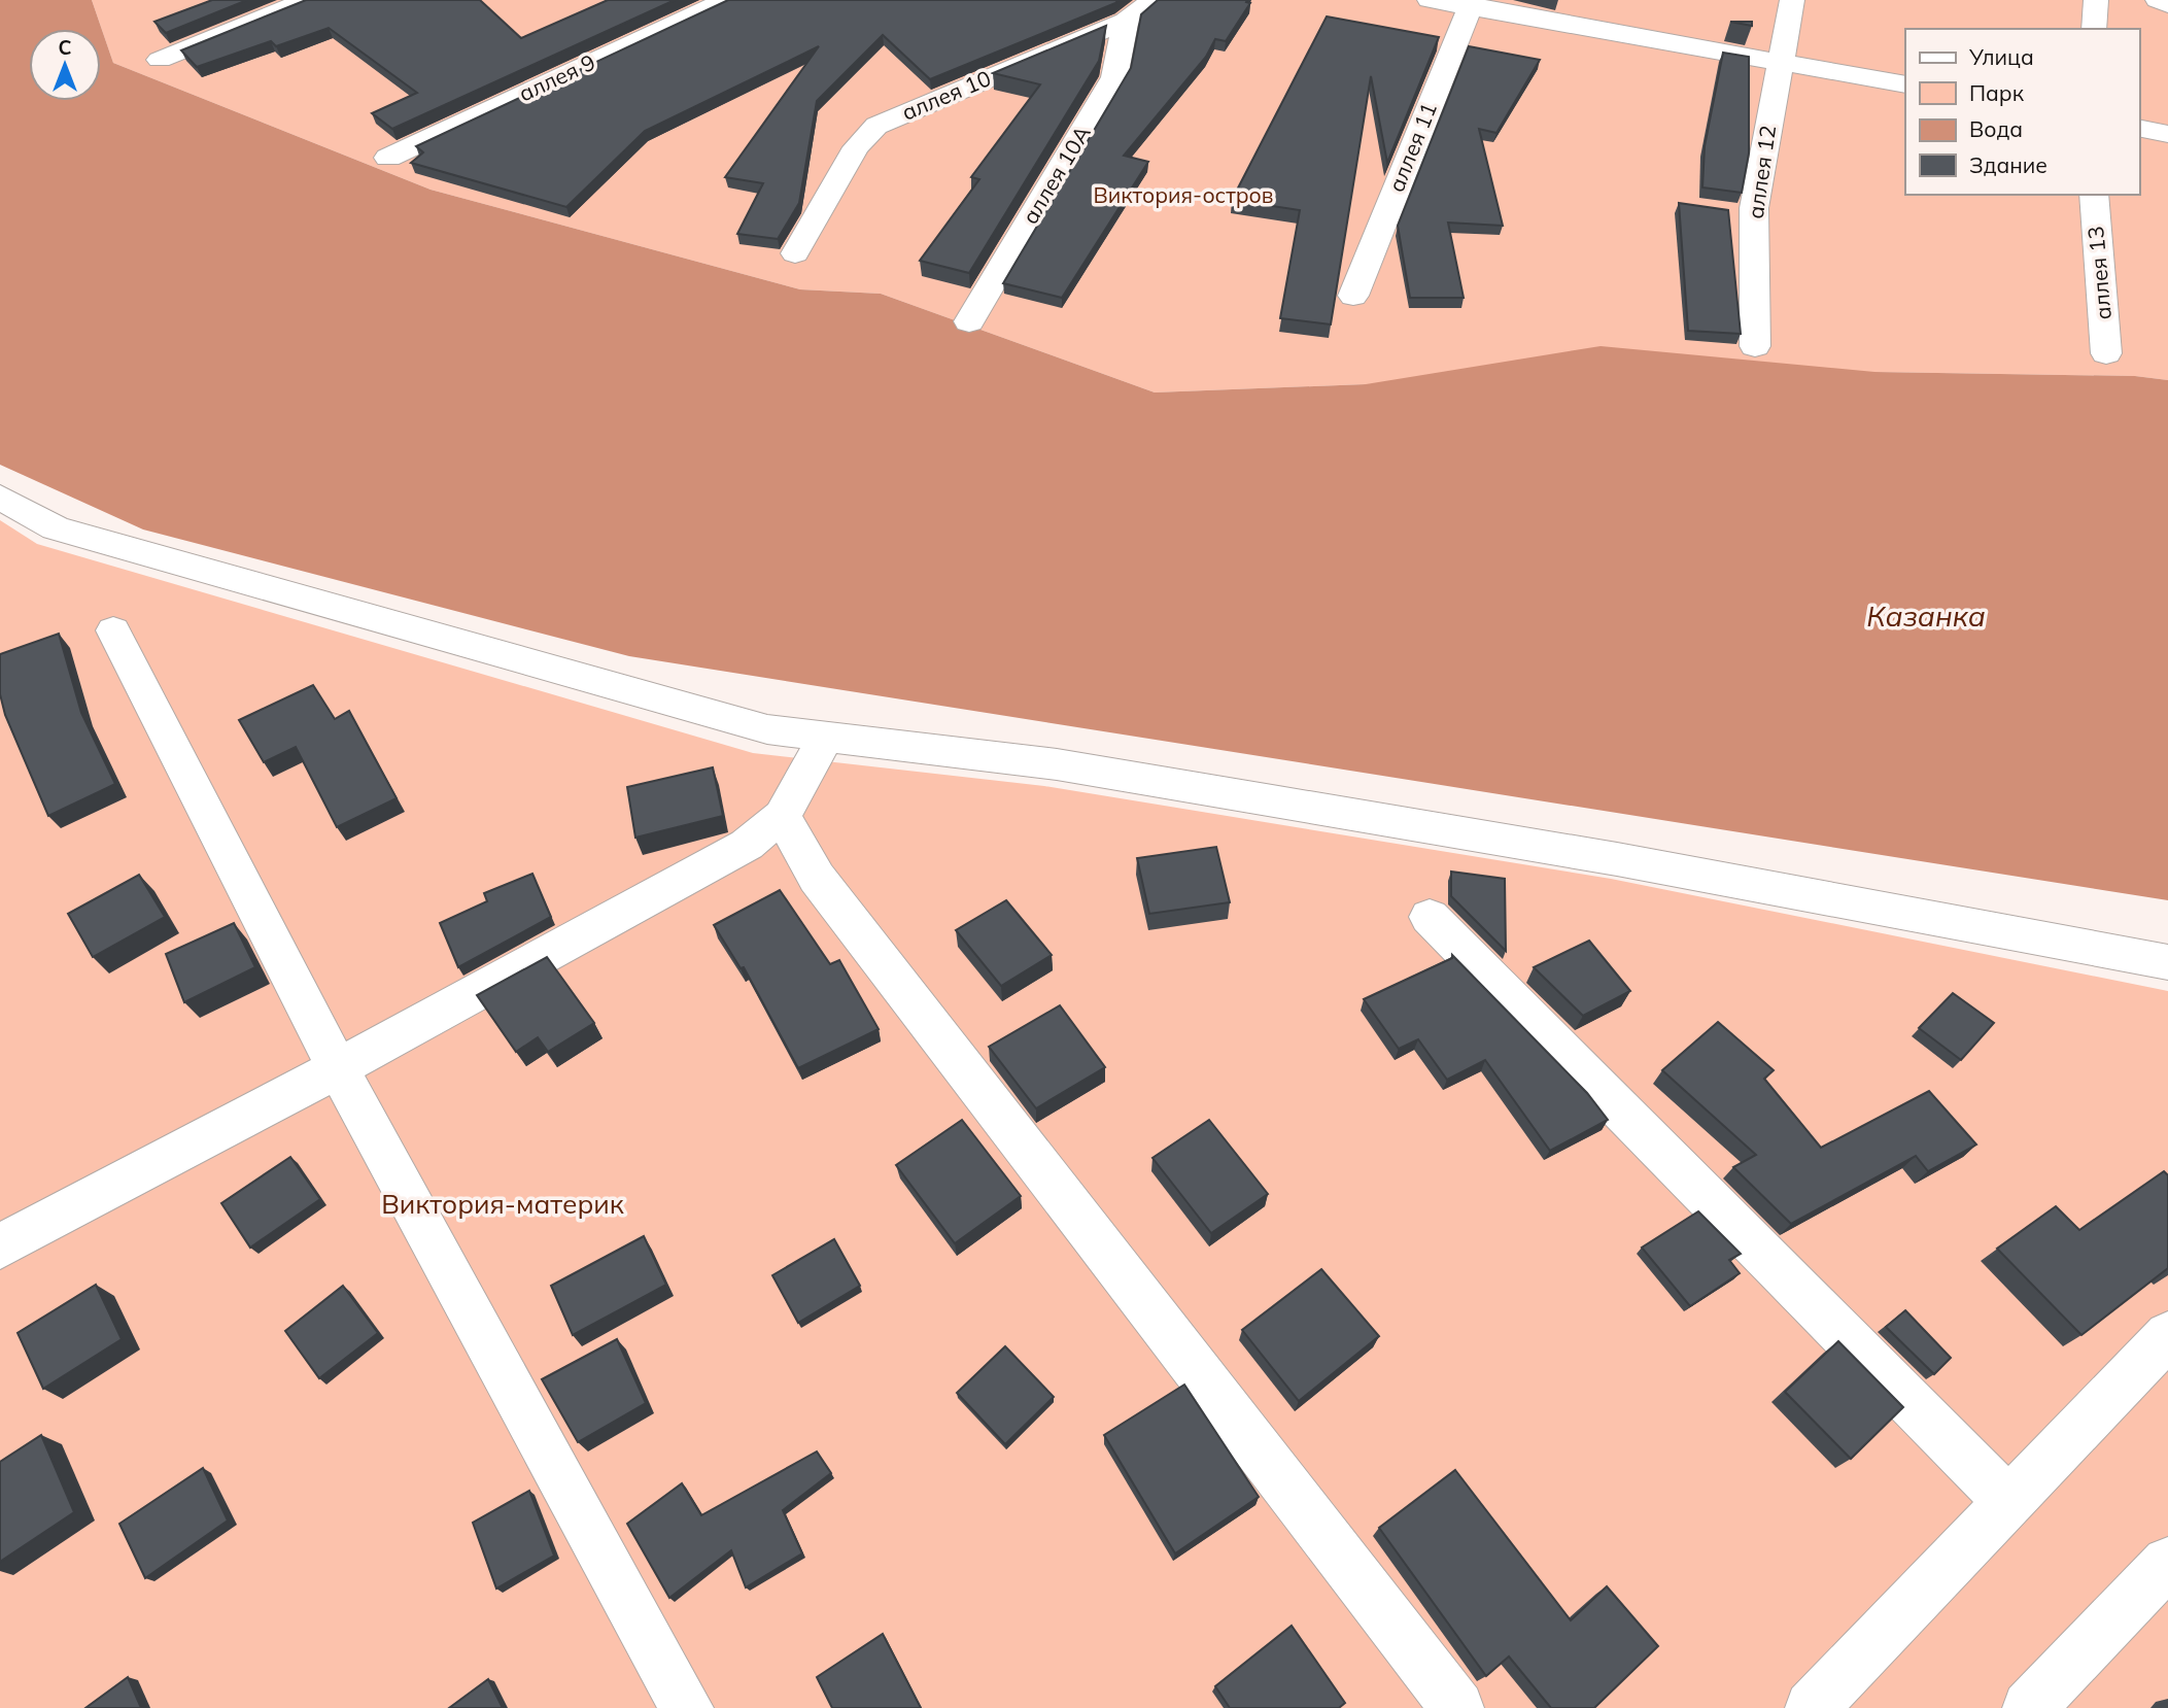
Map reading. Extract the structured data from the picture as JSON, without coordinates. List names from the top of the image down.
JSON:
{
  "streets": {
    "lane": [
      "аллея 9",
      "аллея 10",
      "аллея 11",
      "аллея 12",
      "аллея 10А",
      "аллея 13"
    ]
  },
  "crossings": [
    ["аллея 10", "аллея 10А"]
  ],
  "water": ["Казанка"],
  "parks": ["Виктория-остров", "Виктория-материк"],
  "legend": [
    "Улица",
    "Парк",
    "Вода",
    "Здание"
  ],
  "north": "top"
}
